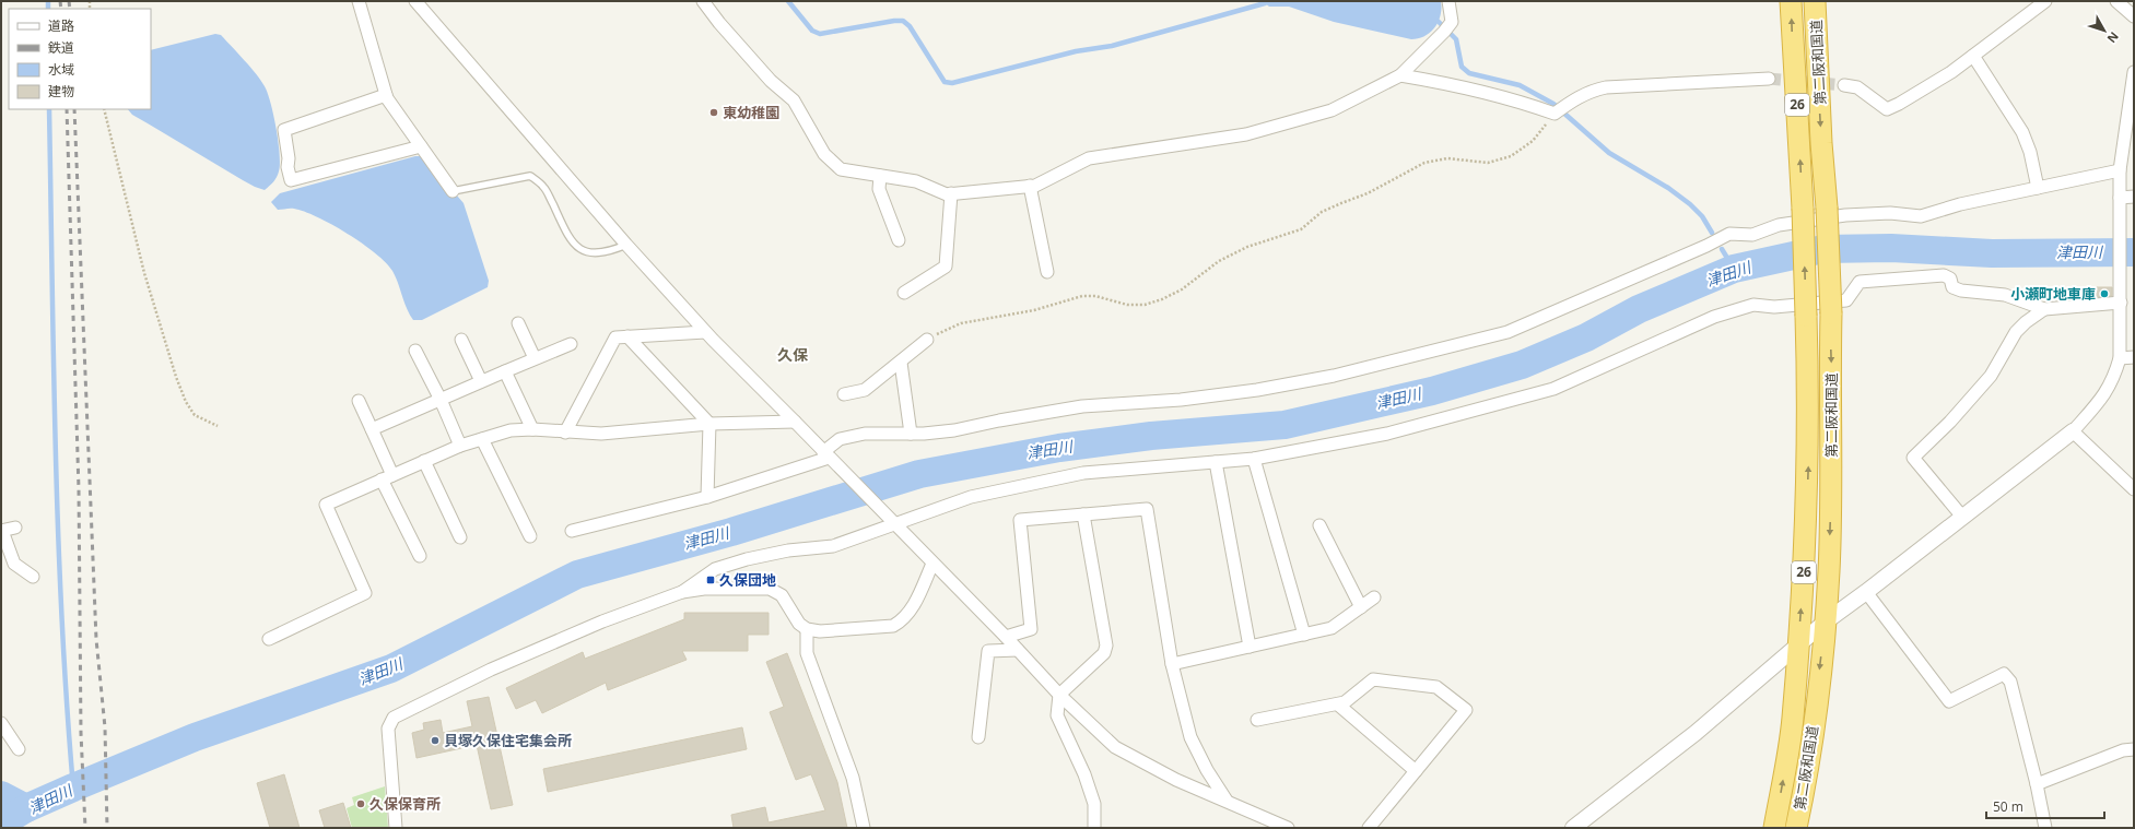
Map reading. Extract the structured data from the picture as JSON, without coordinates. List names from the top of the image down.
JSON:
{
  "streets": {
    "highway": ["第二阪和国道", "26"]
  },
  "districts": ["久保"],
  "water": ["津田川"],
  "places": {
    "other": [
      "東幼稚園",
      "小瀬町地車庫",
      "貝塚久保住宅集会所",
      "久保保育所"
    ],
    "transit": ["久保団地"]
  },
  "legend": [
    "道路",
    "鉄道",
    "水域",
    "建物"
  ],
  "scale_bar": "50 m",
  "north": "bottom right"
}
